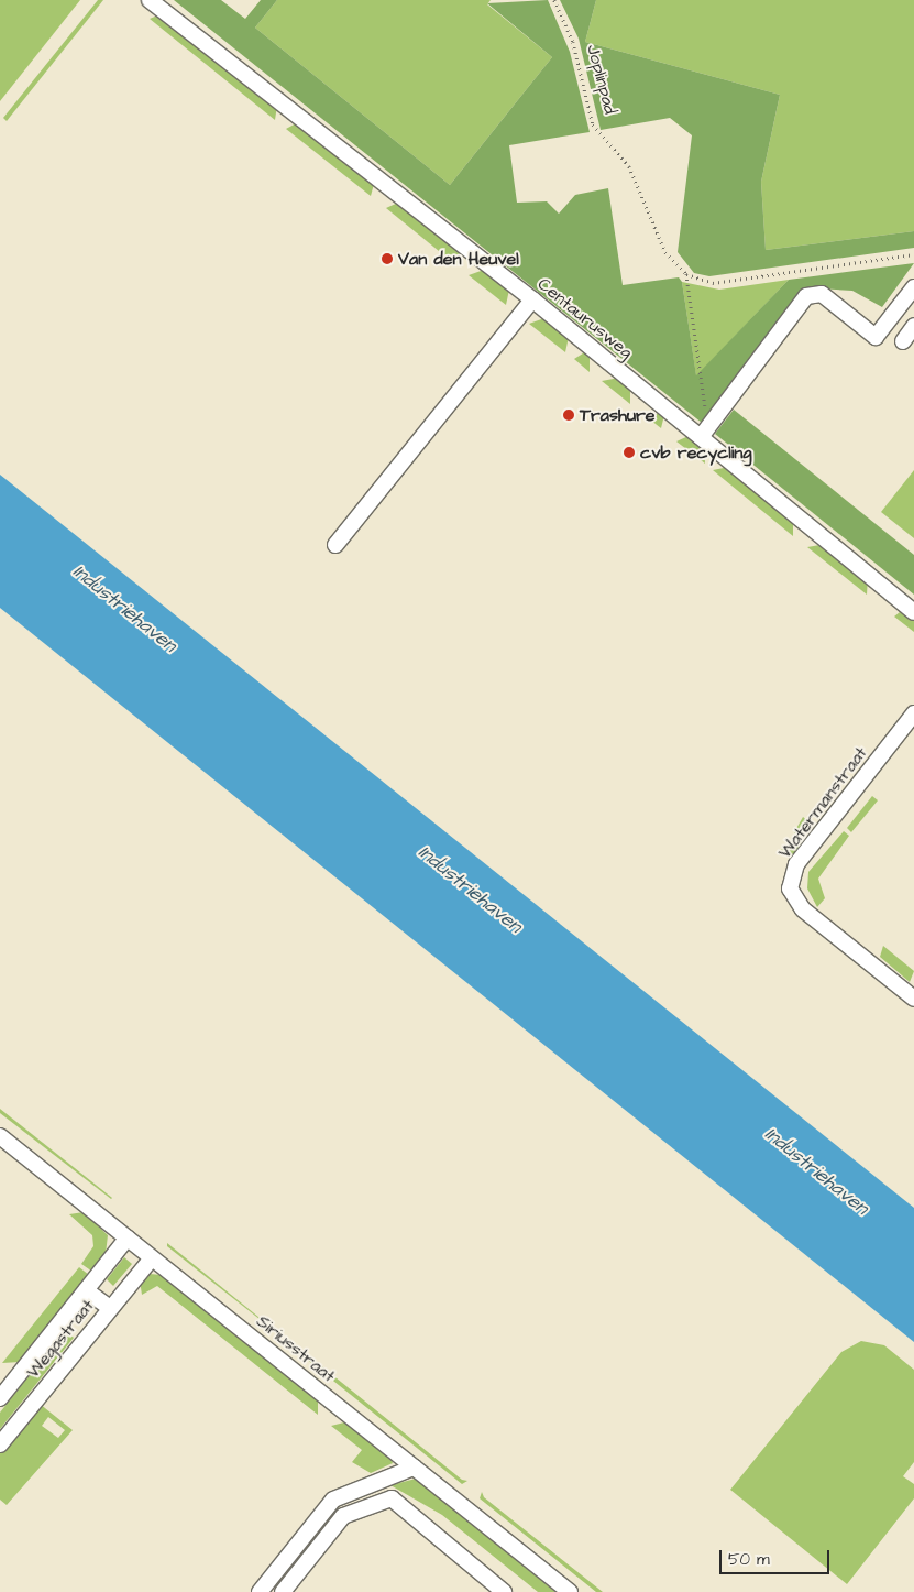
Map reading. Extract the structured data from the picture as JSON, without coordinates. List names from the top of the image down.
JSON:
{
  "streets": {
    "street": [
      "Centaurusweg",
      "Watermanstraat",
      "Wegastraat",
      "Siriusstraat"
    ],
    "path": ["Joplinpad"]
  },
  "crossings": [
    ["Wegastraat", "Siriusstraat"]
  ],
  "water": ["Industriehaven"],
  "places": ["Van den Heuvel", "Trashure", "cvb recycling"],
  "scale_bar": "50 m"
}
